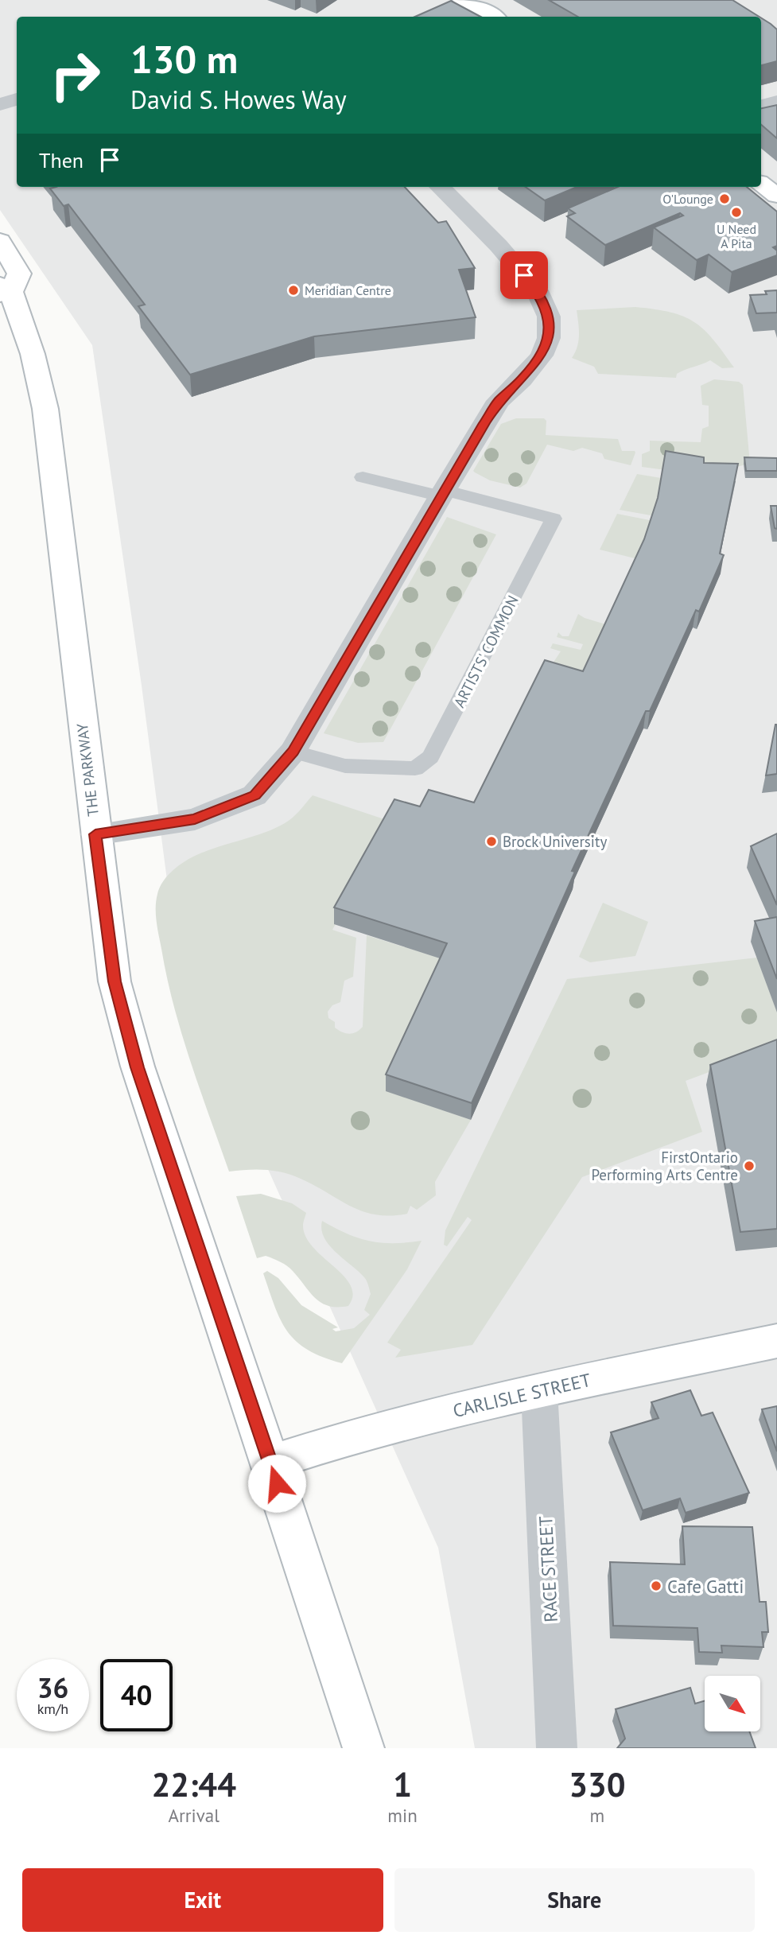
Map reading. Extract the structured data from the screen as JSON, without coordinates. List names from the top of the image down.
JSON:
{
  "streets": {
    "street": ["THE PARKWAY", "CARLISLE STREET", "RACE STREET"],
    "lane": ["ARTISTS' COMMON"]
  },
  "crossings": [
    ["THE PARKWAY", "CARLISLE STREET"],
    ["CARLISLE STREET", "RACE STREET"]
  ],
  "places": [
    "O'Lounge",
    "U Need A Pita",
    "Meridian Centre",
    "Brock University",
    "FirstOntario Performing Arts Centre",
    "Cafe Gatti"
  ],
  "north": "bottom right",
  "page": {
    "turn": ["130 m", "David S. Howes Way"],
    "then": "Then",
    "speed": "36 km/h",
    "limit": "40",
    "eta": [
      "22:44",
      "Arrival",
      "1",
      "min",
      "330",
      "m"
    ],
    "buttons": ["Exit", "Share"]
  }
}
